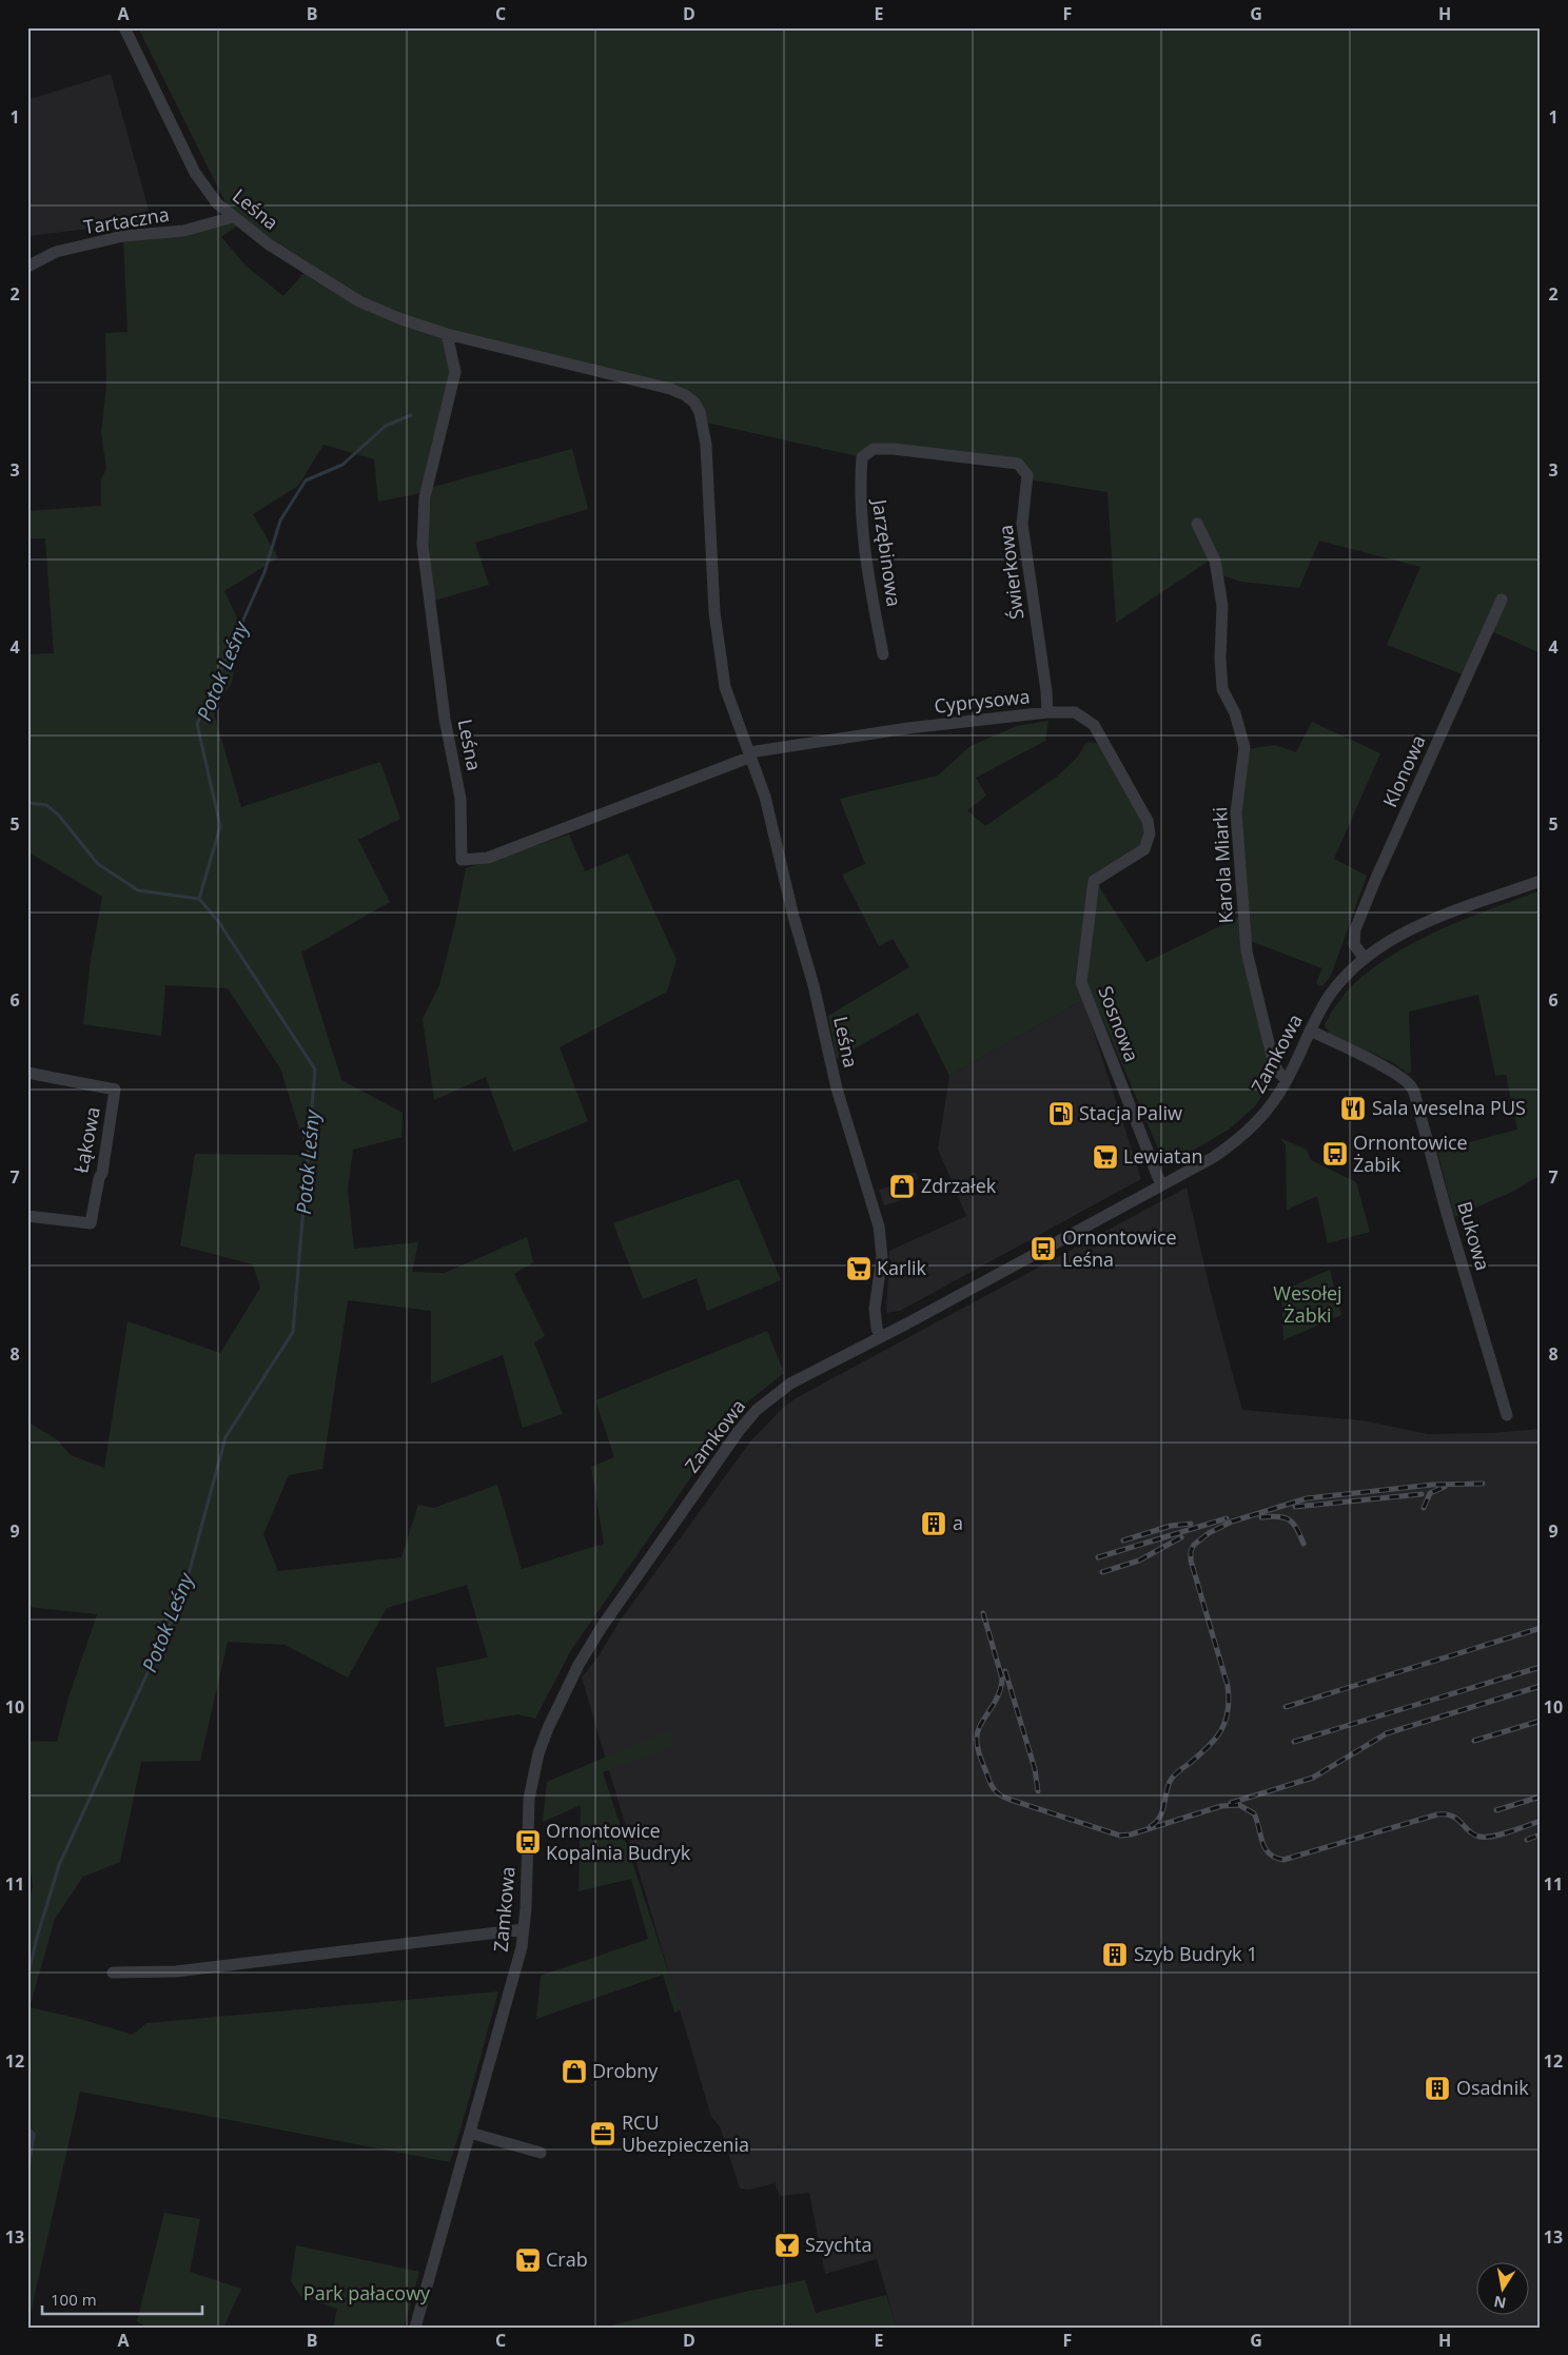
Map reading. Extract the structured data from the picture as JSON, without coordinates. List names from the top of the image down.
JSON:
{
  "streets": {
    "street": [
      "Leśna",
      "Tartaczna",
      "Jarzębinowa",
      "Świerkowa",
      "Cyprysowa",
      "Klonowa",
      "Karola Miarki",
      "Sosnowa",
      "Zamkowa",
      "Łąkowa",
      "Bukowa"
    ]
  },
  "crossings": [
    ["Leśna", "Tartaczna"],
    ["Leśna", "Cyprysowa"],
    ["Leśna", "Zamkowa"],
    ["Jarzębinowa", "Świerkowa"],
    ["Świerkowa", "Cyprysowa"],
    ["Cyprysowa", "Sosnowa"],
    ["Klonowa", "Zamkowa"],
    ["Karola Miarki", "Zamkowa"],
    ["Sosnowa", "Zamkowa"],
    ["Zamkowa", "Bukowa"]
  ],
  "water": ["Potok Leśny"],
  "parks": ["Wesołej Żabki", "Park pałacowy"],
  "places": {
    "restaurant": ["Sala weselna PUS"],
    "fuel station": ["Stacja Paliw"],
    "bus stop": ["Ornontowice Żabik", "Ornontowice Leśna", "Ornontowice Kopalnia Budryk"],
    "supermarket": ["Lewiatan", "Karlik", "Crab"],
    "shop": ["Zdrzałek", "Drobny"],
    "building": ["a", "Szyb Budryk 1", "Osadnik"],
    "office": ["RCU Ubezpieczenia"],
    "bar": ["Szychta"]
  },
  "scale_bar": "100 m",
  "north": "bottom",
  "grid": {
    "columns": [
      "A",
      "B",
      "C",
      "D",
      "E",
      "F",
      "G",
      "H"
    ],
    "rows": [
      "1",
      "2",
      "3",
      "4",
      "5",
      "6",
      "7",
      "8",
      "9",
      "10",
      "11",
      "12",
      "13"
    ]
  }
}
